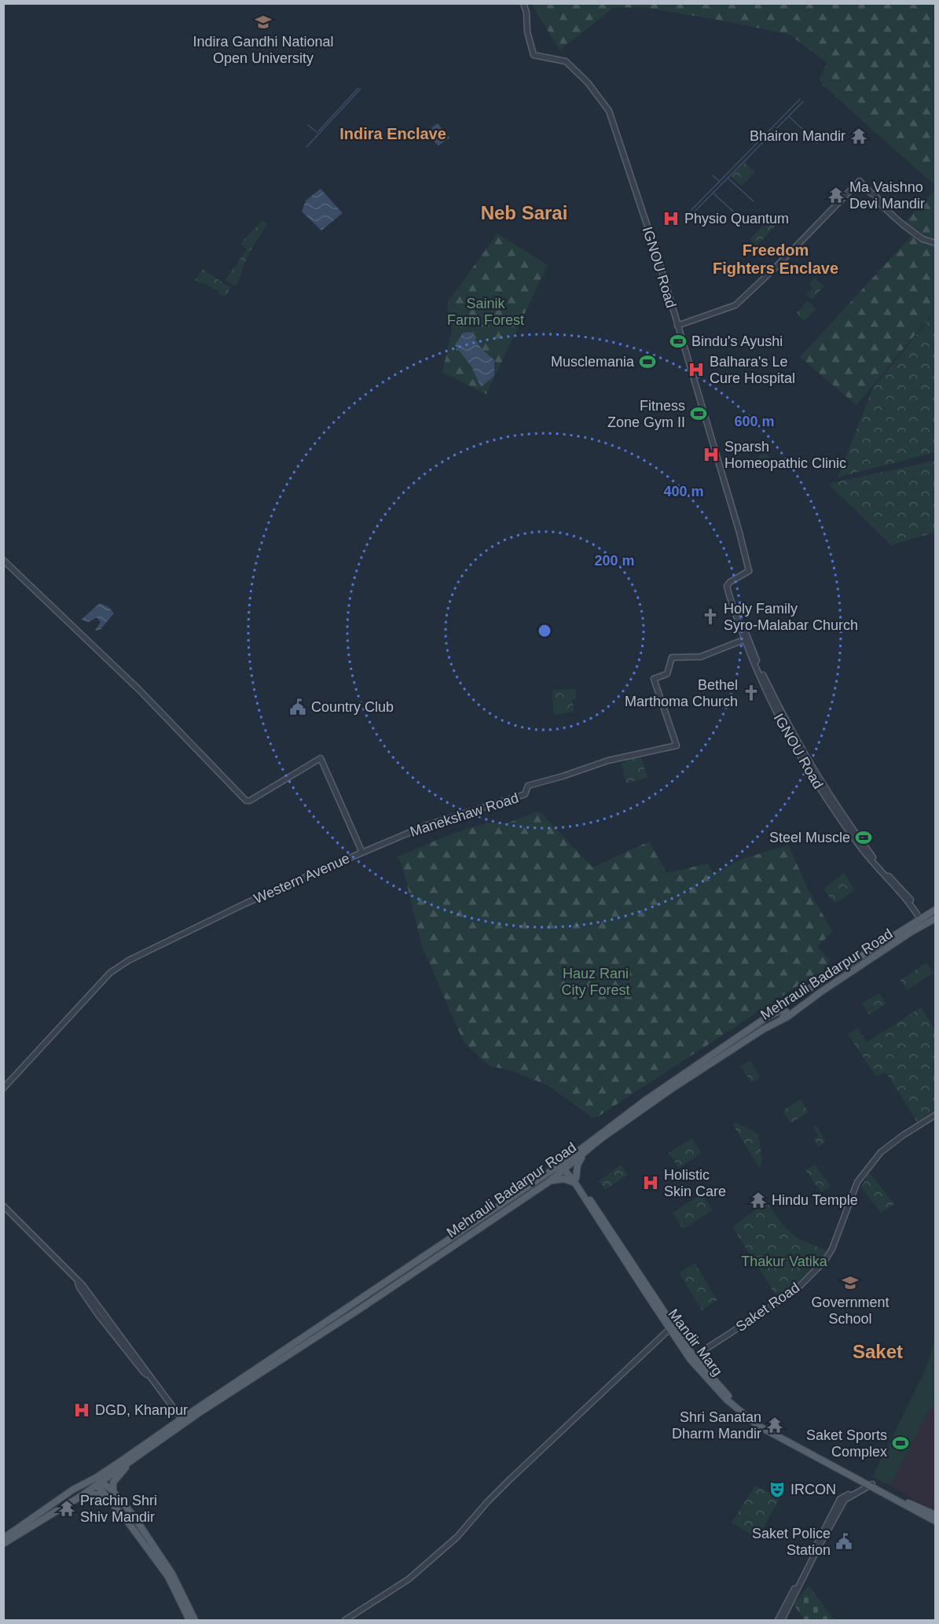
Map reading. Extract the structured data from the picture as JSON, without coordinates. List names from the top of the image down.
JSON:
{
  "streets": {
    "main road": ["Mehrauli Badarpur Road", "Mandir Marg"],
    "street": [
      "IGNOU Road",
      "Manekshaw Road",
      "Western Avenue",
      "Saket Road"
    ]
  },
  "crossings": [
    ["IGNOU Road", "Manekshaw Road"],
    ["IGNOU Road", "Mehrauli Badarpur Road"],
    ["Manekshaw Road", "Western Avenue"],
    ["Mehrauli Badarpur Road", "Mandir Marg"],
    ["Saket Road", "Mandir Marg"]
  ],
  "districts": [
    "Indira Enclave",
    "Neb Sarai",
    "Freedom Fighters Enclave",
    "Saket"
  ],
  "parks": ["Sainik Farm Forest", "Hauz Rani City Forest", "Thakur Vatika"],
  "places": {
    "school or university": ["Indira Gandhi National Open University", "Government School"],
    "temple": [
      "Bhairon Mandir",
      "Ma Vaishno Devi Mandir",
      "Hindu Temple",
      "Shri Sanatan Dharm Mandir",
      "Prachin Shri Shiv Mandir"
    ],
    "hospital": [
      "Physio Quantum",
      "Balhara's Le Cure Hospital",
      "Sparsh Homeopathic Clinic",
      "Holistic Skin Care",
      "DGD, Khanpur"
    ],
    "sports": [
      "Bindu's Ayushi",
      "Musclemania",
      "Fitness Zone Gym II",
      "Steel Muscle",
      "Saket Sports Complex"
    ],
    "church": ["Holy Family Syro-Malabar Church", "Bethel Marthoma Church"],
    "public building": ["Country Club", "Saket Police Station"],
    "theatre": ["IRCON"]
  },
  "rings": ["600 m", "400 m", "200 m"]
}
